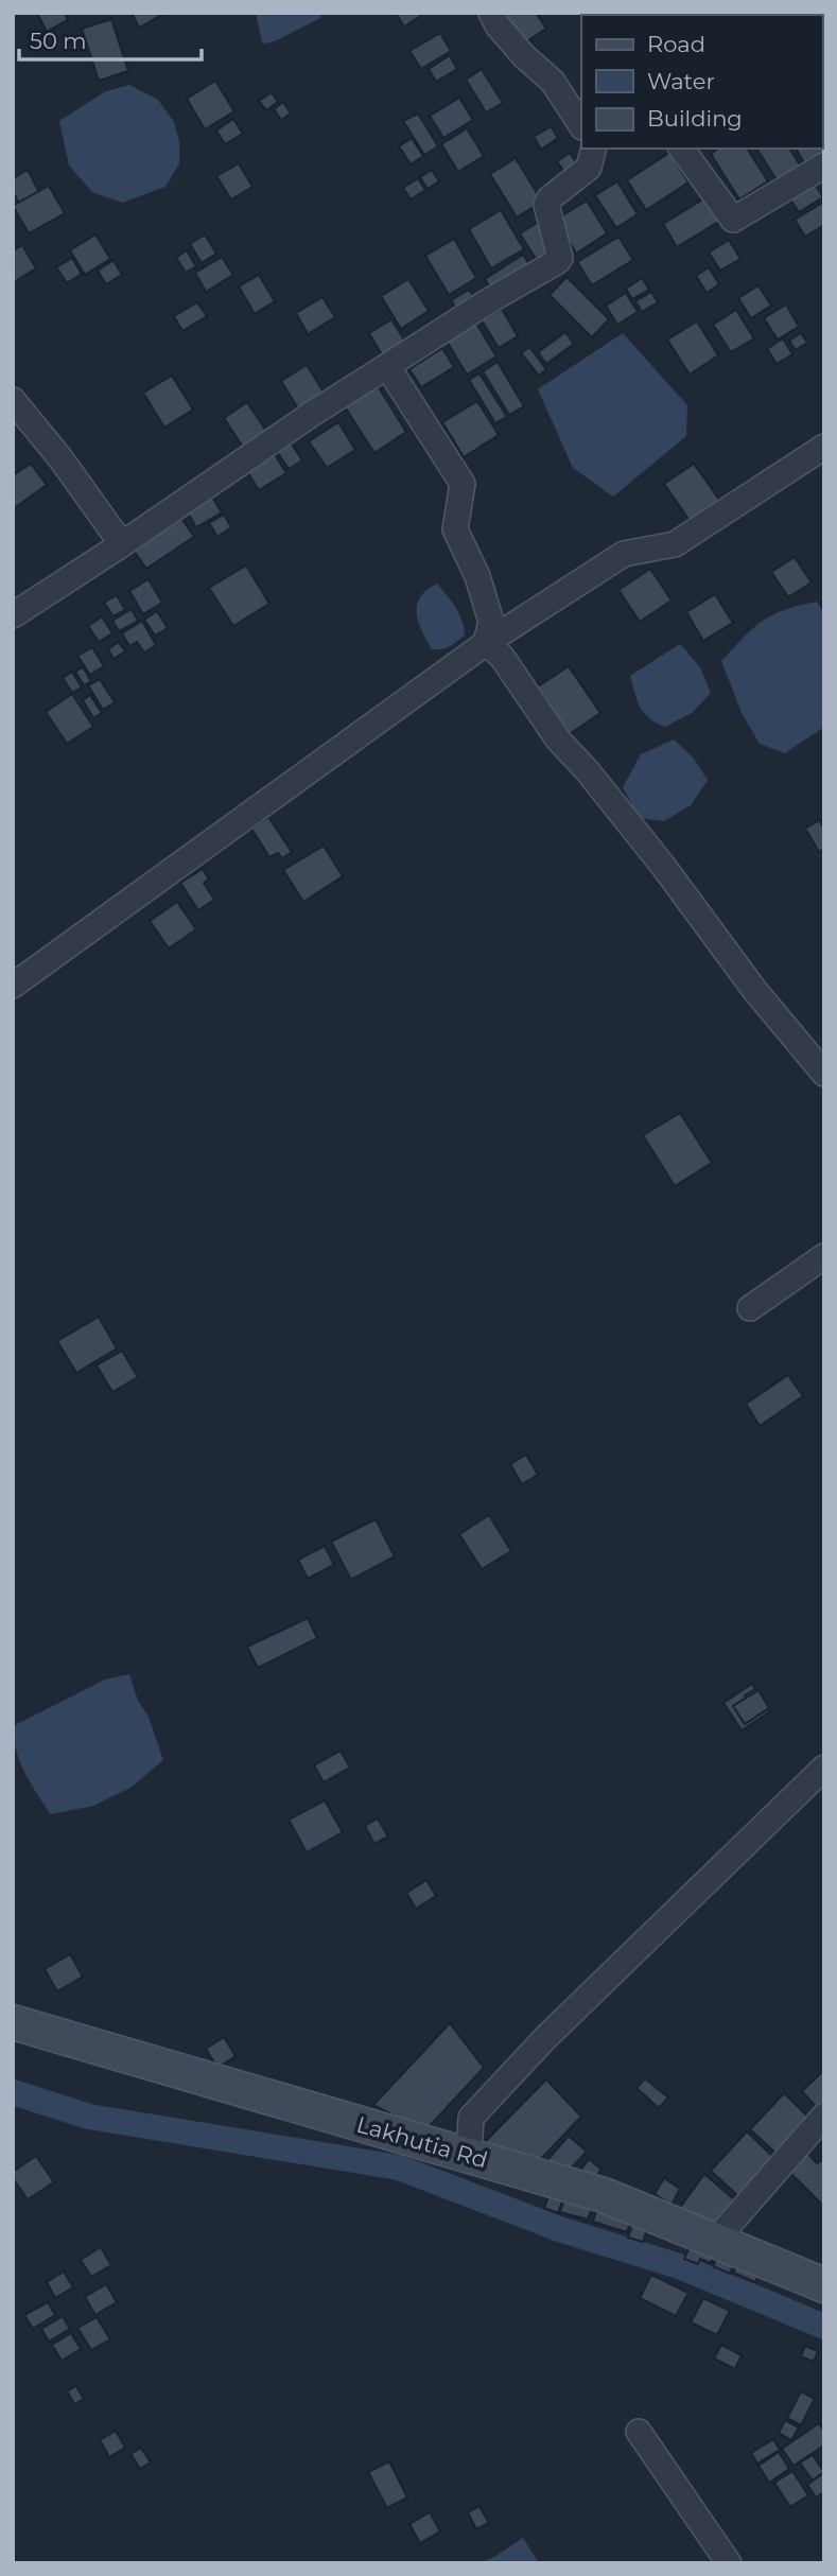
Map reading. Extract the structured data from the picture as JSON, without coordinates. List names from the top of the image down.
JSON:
{
  "streets": {
    "street": ["Lakhutia Rd"]
  },
  "legend": ["Road", "Water", "Building"],
  "scale_bar": "50 m"
}
